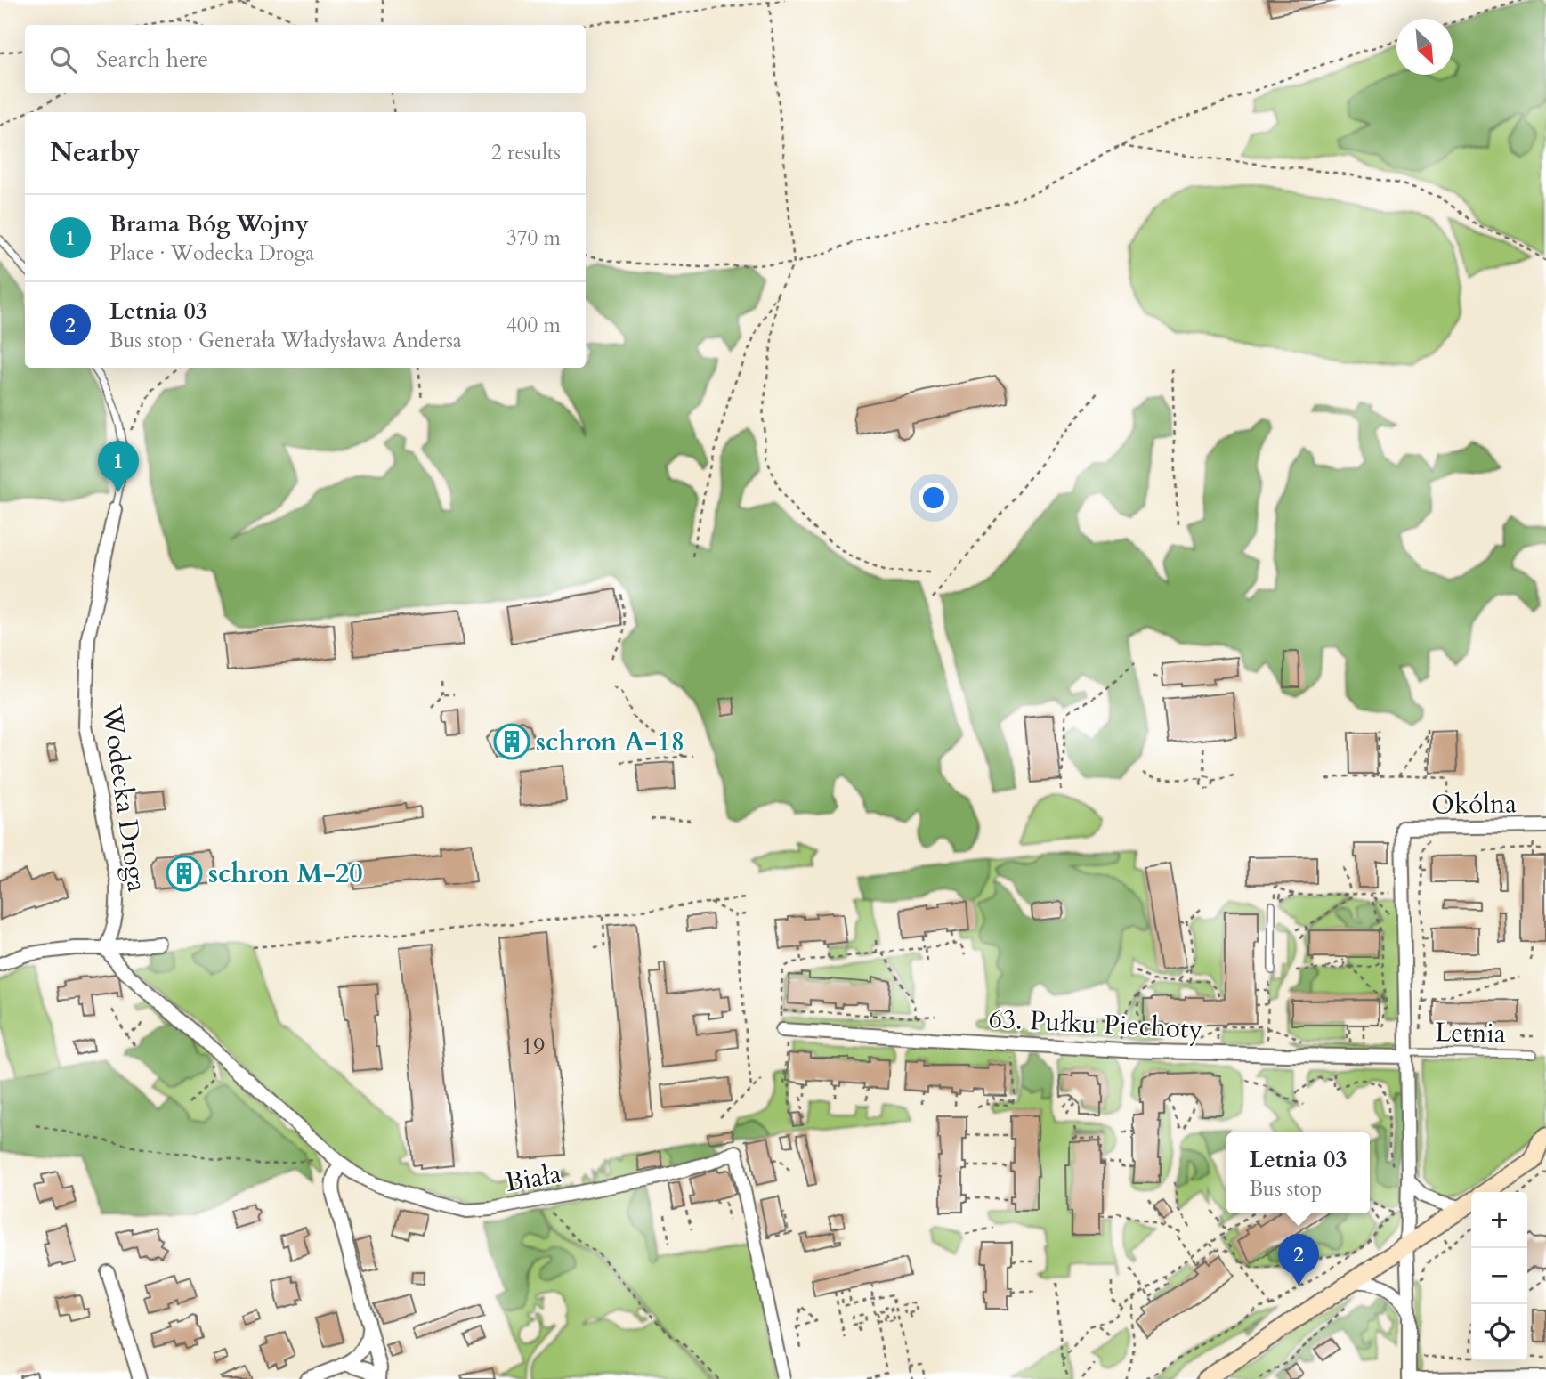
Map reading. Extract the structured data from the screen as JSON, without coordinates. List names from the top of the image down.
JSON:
{
  "streets": {
    "street": [
      "Wodecka Droga",
      "Okólna",
      "63. Pułku Piechoty",
      "Biała"
    ],
    "lane": ["Letnia"]
  },
  "crossings": [
    ["Wodecka Droga", "Biała"],
    ["63. Pułku Piechoty", "Letnia"]
  ],
  "places": {
    "building": ["schron A-18", "schron M-20"]
  },
  "house_numbers": ["19"],
  "north": "bottom right",
  "page": {
    "search": "Search here",
    "heading": ["Nearby", "2 results"],
    "list": [
      {
        "mark": "1",
        "name": "Brama Bóg Wojny",
        "note": "Place · Wodecka Droga",
        "value": "370 m"
      },
      {
        "mark": "2",
        "name": "Letnia 03",
        "note": "Bus stop · Generała Władysława Andersa",
        "value": "400 m"
      }
    ],
    "pins": ["1", "2"],
    "popup": ["Letnia 03", "Bus stop"],
    "map_buttons": ["+", "−"]
  }
}
